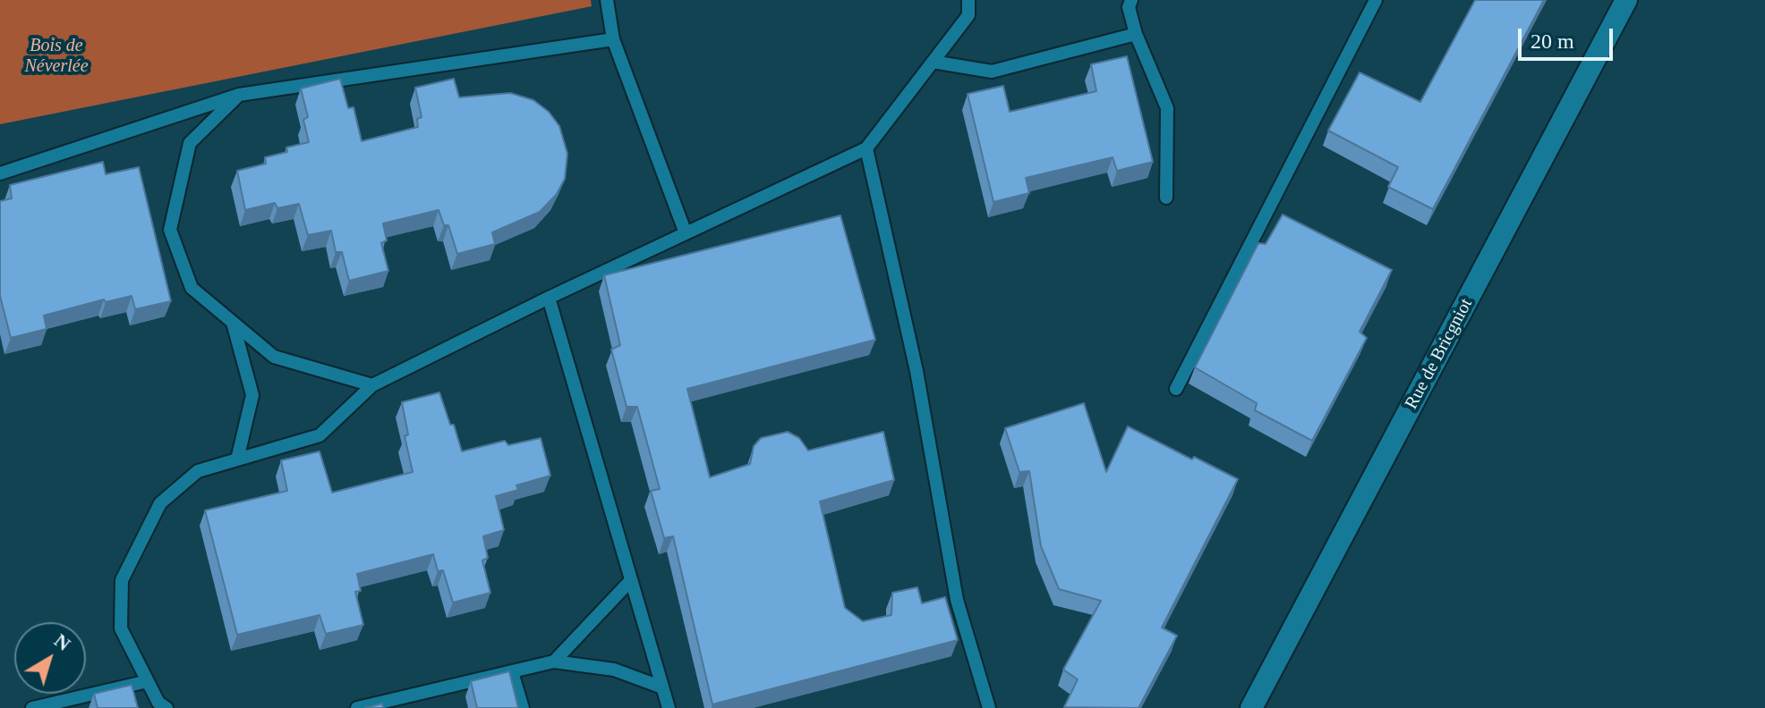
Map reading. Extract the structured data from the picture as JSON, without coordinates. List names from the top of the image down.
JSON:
{
  "streets": {
    "street": ["Rue de Bricgniot"]
  },
  "parks": ["Bois de Néverlée"],
  "scale_bar": "20 m",
  "north": "top right"
}
